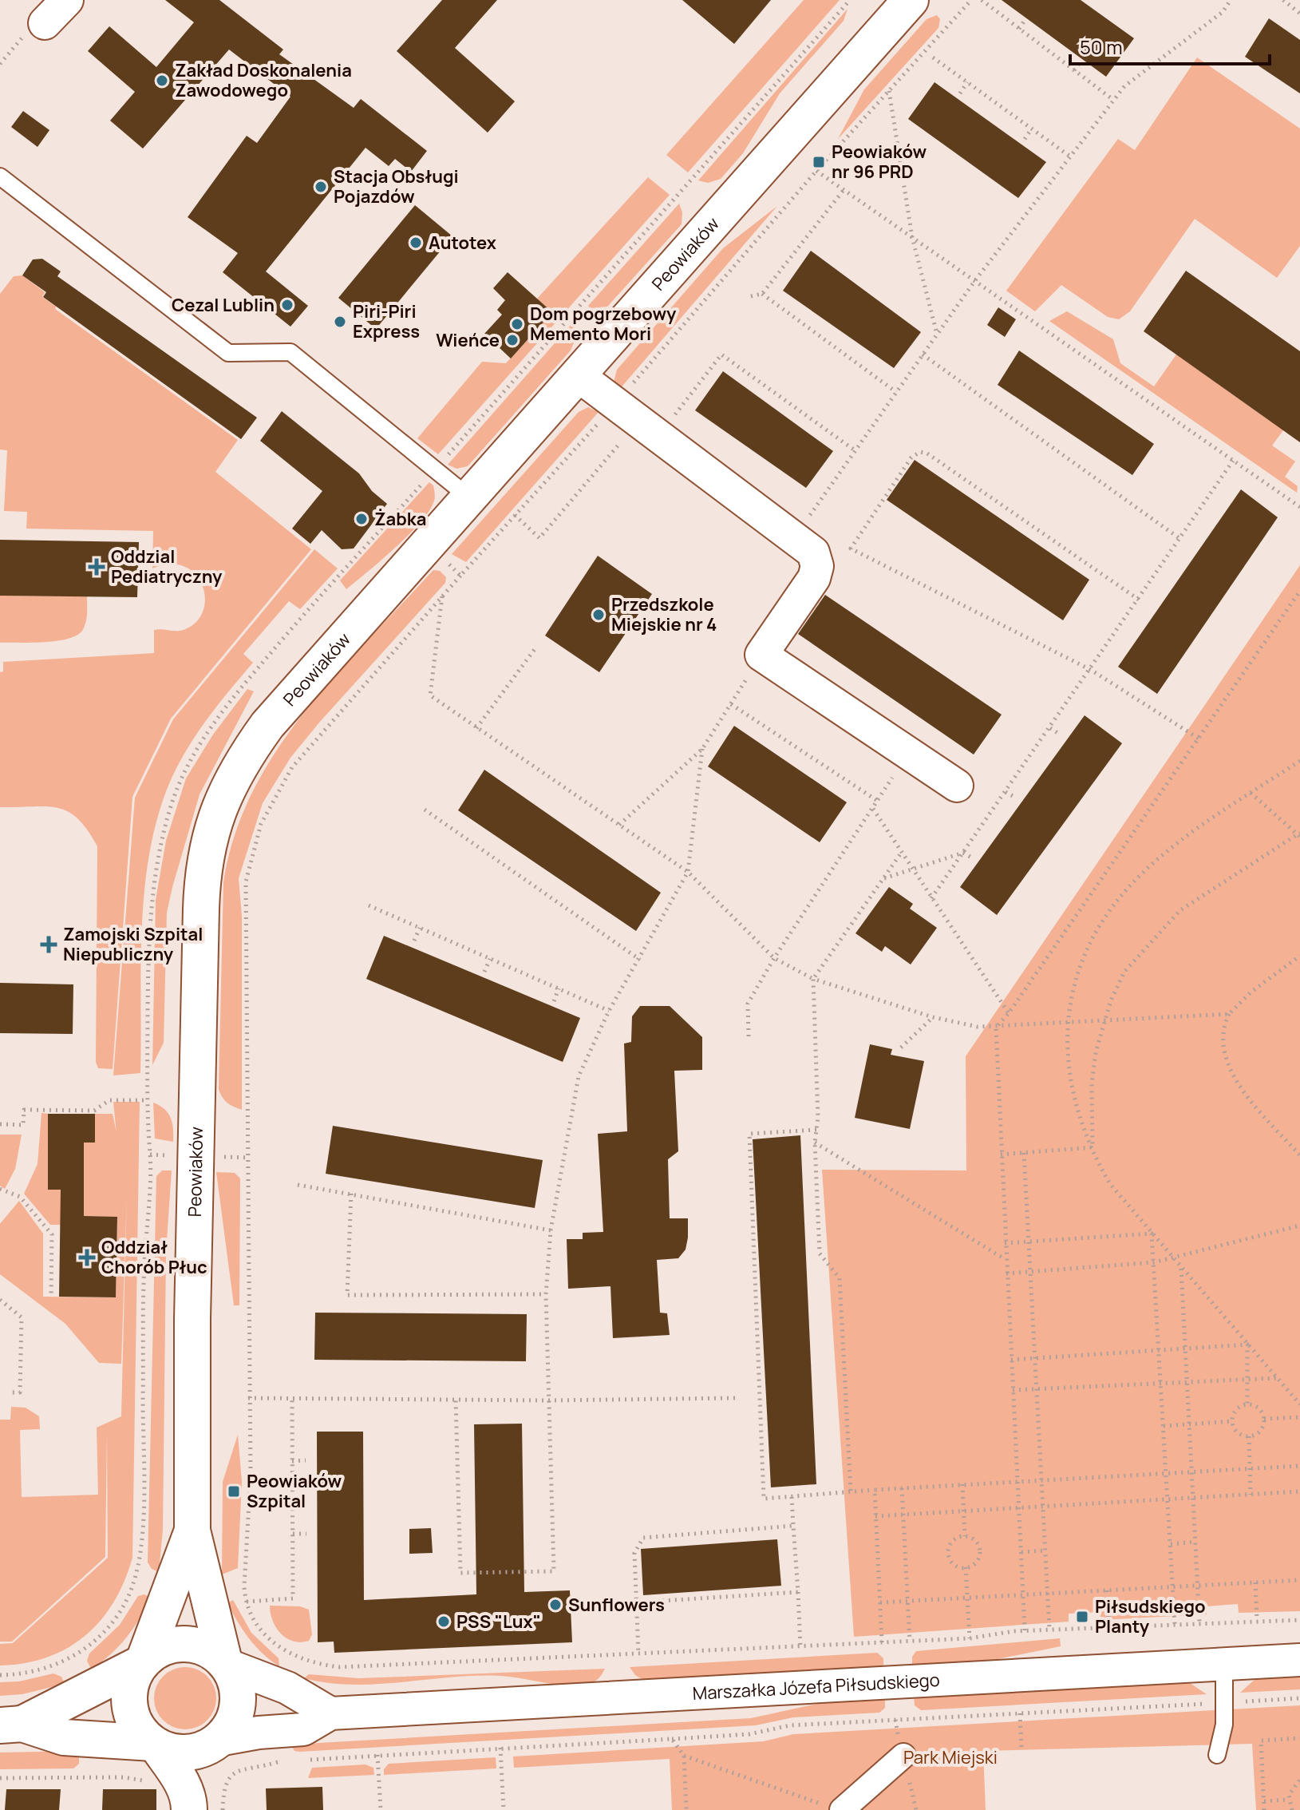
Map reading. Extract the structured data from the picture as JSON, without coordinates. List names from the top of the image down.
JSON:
{
  "streets": {
    "main road": ["Peowiaków"],
    "street": ["Marszałka Józefa Piłsudskiego"]
  },
  "crossings": [
    ["Peowiaków", "Marszałka Józefa Piłsudskiego"]
  ],
  "parks": ["Park Miejski"],
  "places": {
    "other": [
      "Zakład Doskonalenia Zawodowego",
      "Stacja Obsługi Pojazdów",
      "Autotex",
      "Cezal Lublin",
      "Piri-Piri Express",
      "Dom pogrzebowy Memento Mori",
      "Wieńce",
      "Żabka",
      "Przedszkole Miejskie nr 4",
      "Sunflowers",
      "PSS \"Lux\""
    ],
    "transit": ["Peowiaków nr 96 PRD", "Peowiaków Szpital", "Piłsudskiego Planty"],
    "health": ["Oddzial Pediatryczny", "Zamojski Szpital Niepubliczny", "Oddział Chorób Płuc"]
  },
  "scale_bar": "50 m"
}
